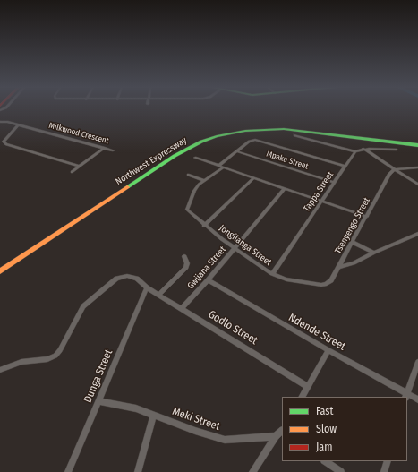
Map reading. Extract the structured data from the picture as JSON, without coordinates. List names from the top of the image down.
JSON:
{
  "streets": {
    "main road": ["Northwest Expressway"],
    "street": [
      "Milkwood Crescent",
      "Mpaku Street",
      "Tappa Street",
      "Tsenyengo Street",
      "Jongilanga Street",
      "Gwijana Street",
      "Godlo Street",
      "Ndende Street",
      "Dunga Street",
      "Meki Street"
    ]
  },
  "crossings": [
    ["Mpaku Street", "Tappa Street"],
    ["Tappa Street", "Jongilanga Street"],
    ["Tsenyengo Street", "Jongilanga Street"],
    ["Jongilanga Street", "Gwijana Street"],
    ["Gwijana Street", "Godlo Street"],
    ["Gwijana Street", "Ndende Street"],
    ["Godlo Street", "Dunga Street"],
    ["Dunga Street", "Meki Street"]
  ],
  "legend": ["Fast", "Slow", "Jam"]
}
